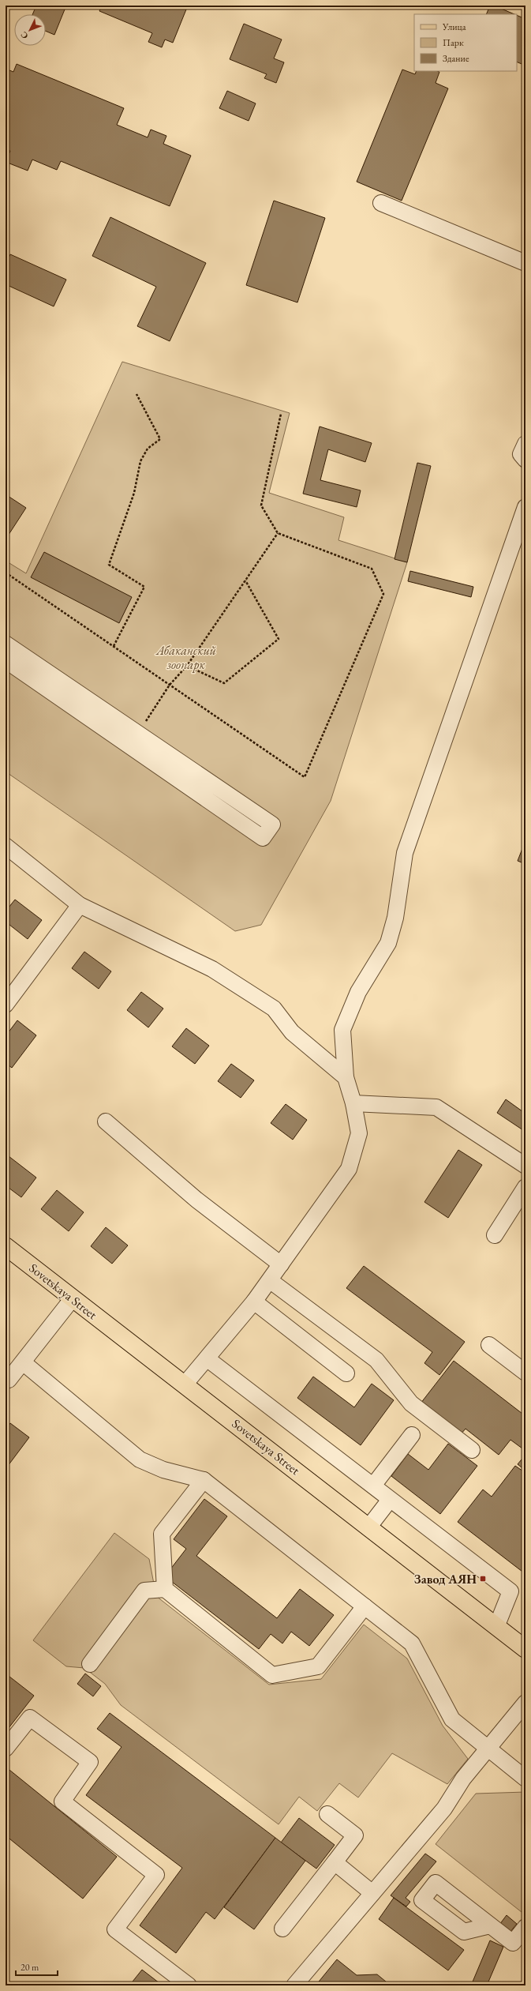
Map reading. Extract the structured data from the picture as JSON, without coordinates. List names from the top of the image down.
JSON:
{
  "streets": {
    "main road": ["Sovetskaya Street"]
  },
  "parks": ["Абаканский зоопарк"],
  "places": {
    "transit": ["Завод АЯН"]
  },
  "legend": ["Улица", "Парк", "Здание"],
  "scale_bar": "20 m",
  "north": "bottom left"
}
